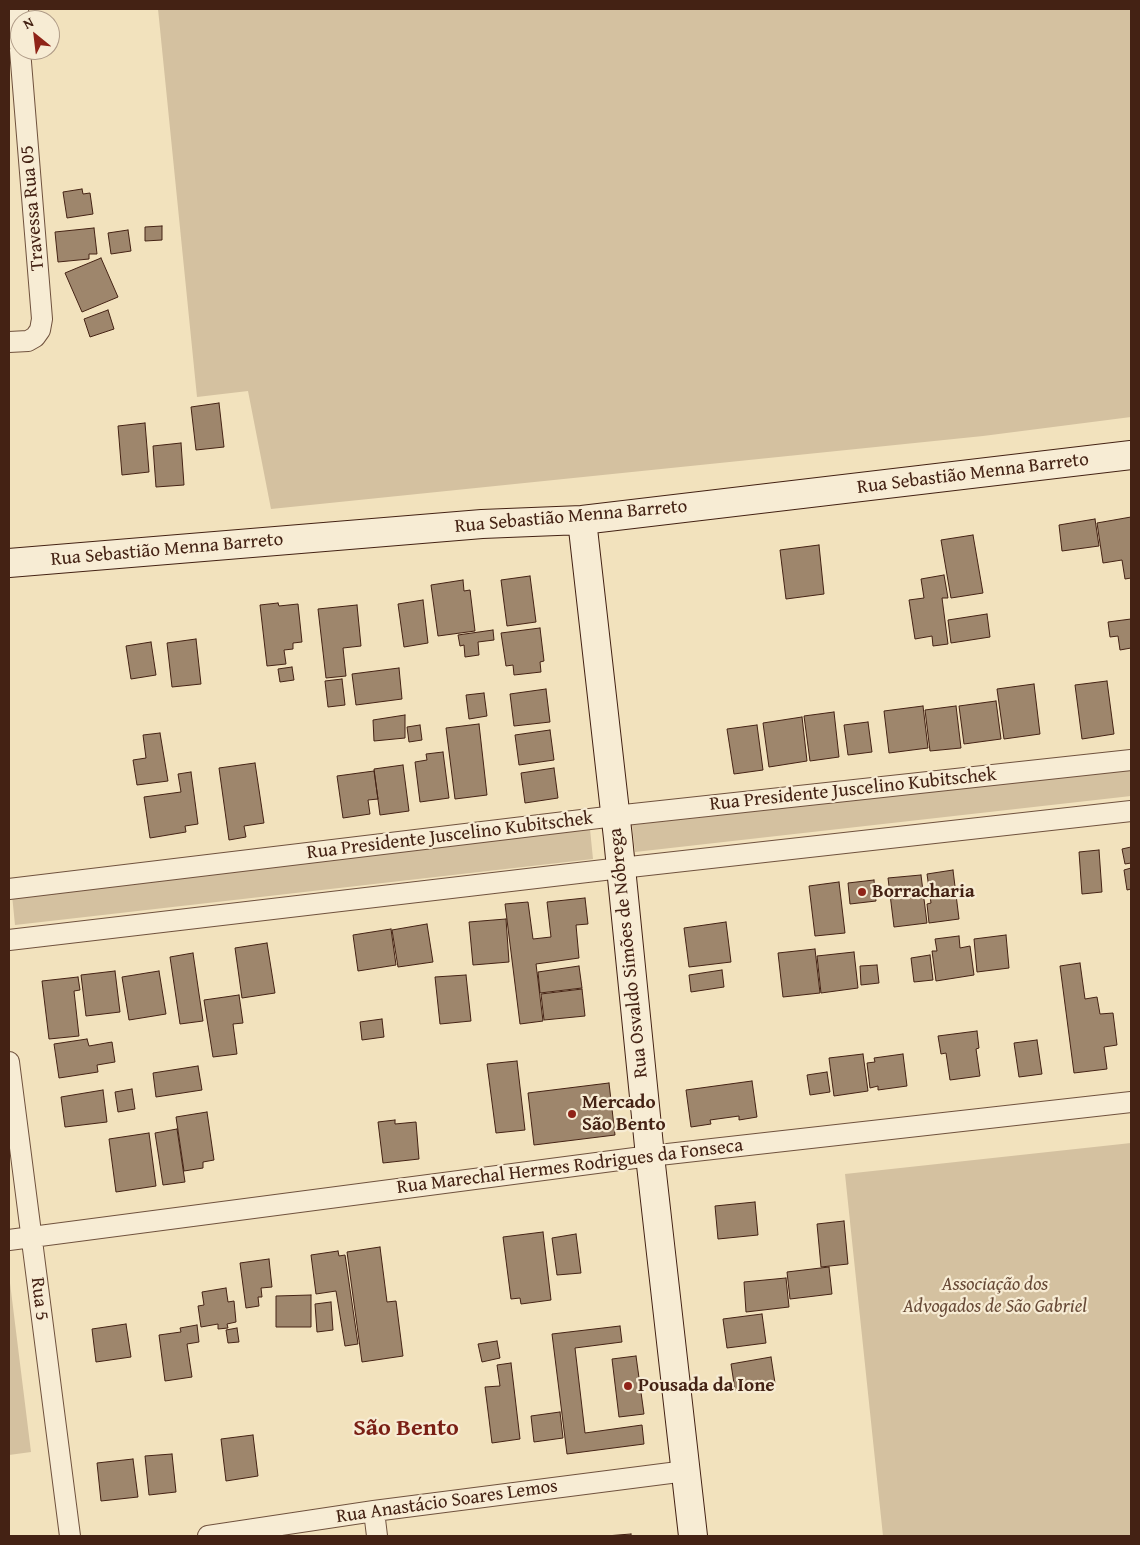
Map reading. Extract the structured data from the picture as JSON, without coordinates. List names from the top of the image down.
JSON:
{
  "streets": {
    "main road": ["Rua Sebastião Menna Barreto", "Rua Osvaldo Simões de Nóbrega"],
    "street": [
      "Travessa Rua 05",
      "Rua Presidente Juscelino Kubitschek",
      "Rua Marechal Hermes Rodrigues da Fonseca",
      "Rua 5",
      "Rua Anastácio Soares Lemos"
    ]
  },
  "crossings": [
    ["Rua Sebastião Menna Barreto", "Rua Osvaldo Simões de Nóbrega"],
    ["Rua Presidente Juscelino Kubitschek", "Rua Osvaldo Simões de Nóbrega"],
    ["Rua Osvaldo Simões de Nóbrega", "Rua Marechal Hermes Rodrigues da Fonseca"],
    ["Rua Osvaldo Simões de Nóbrega", "Rua Anastácio Soares Lemos"],
    ["Rua Marechal Hermes Rodrigues da Fonseca", "Rua 5"]
  ],
  "districts": ["São Bento"],
  "parks": ["Associação dos Advogados de São Gabriel"],
  "places": ["Borracharia", "Mercado São Bento", "Pousada da Ione"],
  "north": "top left"
}
